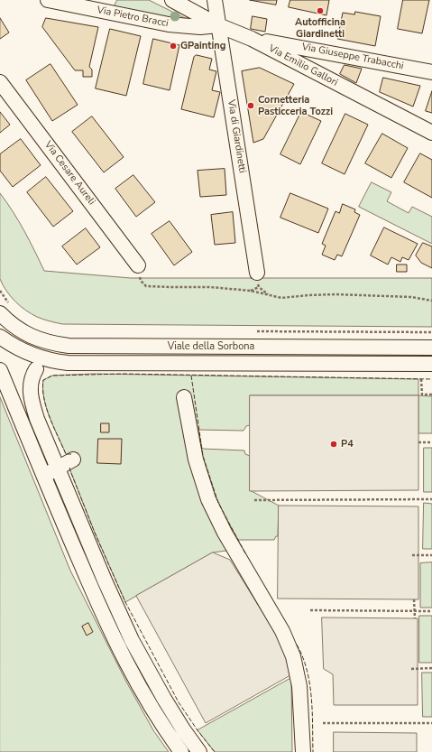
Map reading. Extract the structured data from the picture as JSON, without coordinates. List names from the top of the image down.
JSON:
{
  "streets": {
    "street": [
      "Via Pietro Bracci",
      "Via Giuseppe Trabacchi",
      "Via Emilio Gallori",
      "Via di Giardinetti",
      "Via Cesare Aureli",
      "Viale della Sorbona"
    ]
  },
  "crossings": [
    ["Via Pietro Bracci", "Via Emilio Gallori"],
    ["Via Pietro Bracci", "Via di Giardinetti"],
    ["Via Giuseppe Trabacchi", "Via Emilio Gallori"],
    ["Via Emilio Gallori", "Via di Giardinetti"]
  ],
  "places": [
    "Autofficina Giardinetti",
    "GPainting",
    "Cornetteria Pasticceria Tozzi",
    "P4"
  ]
}
